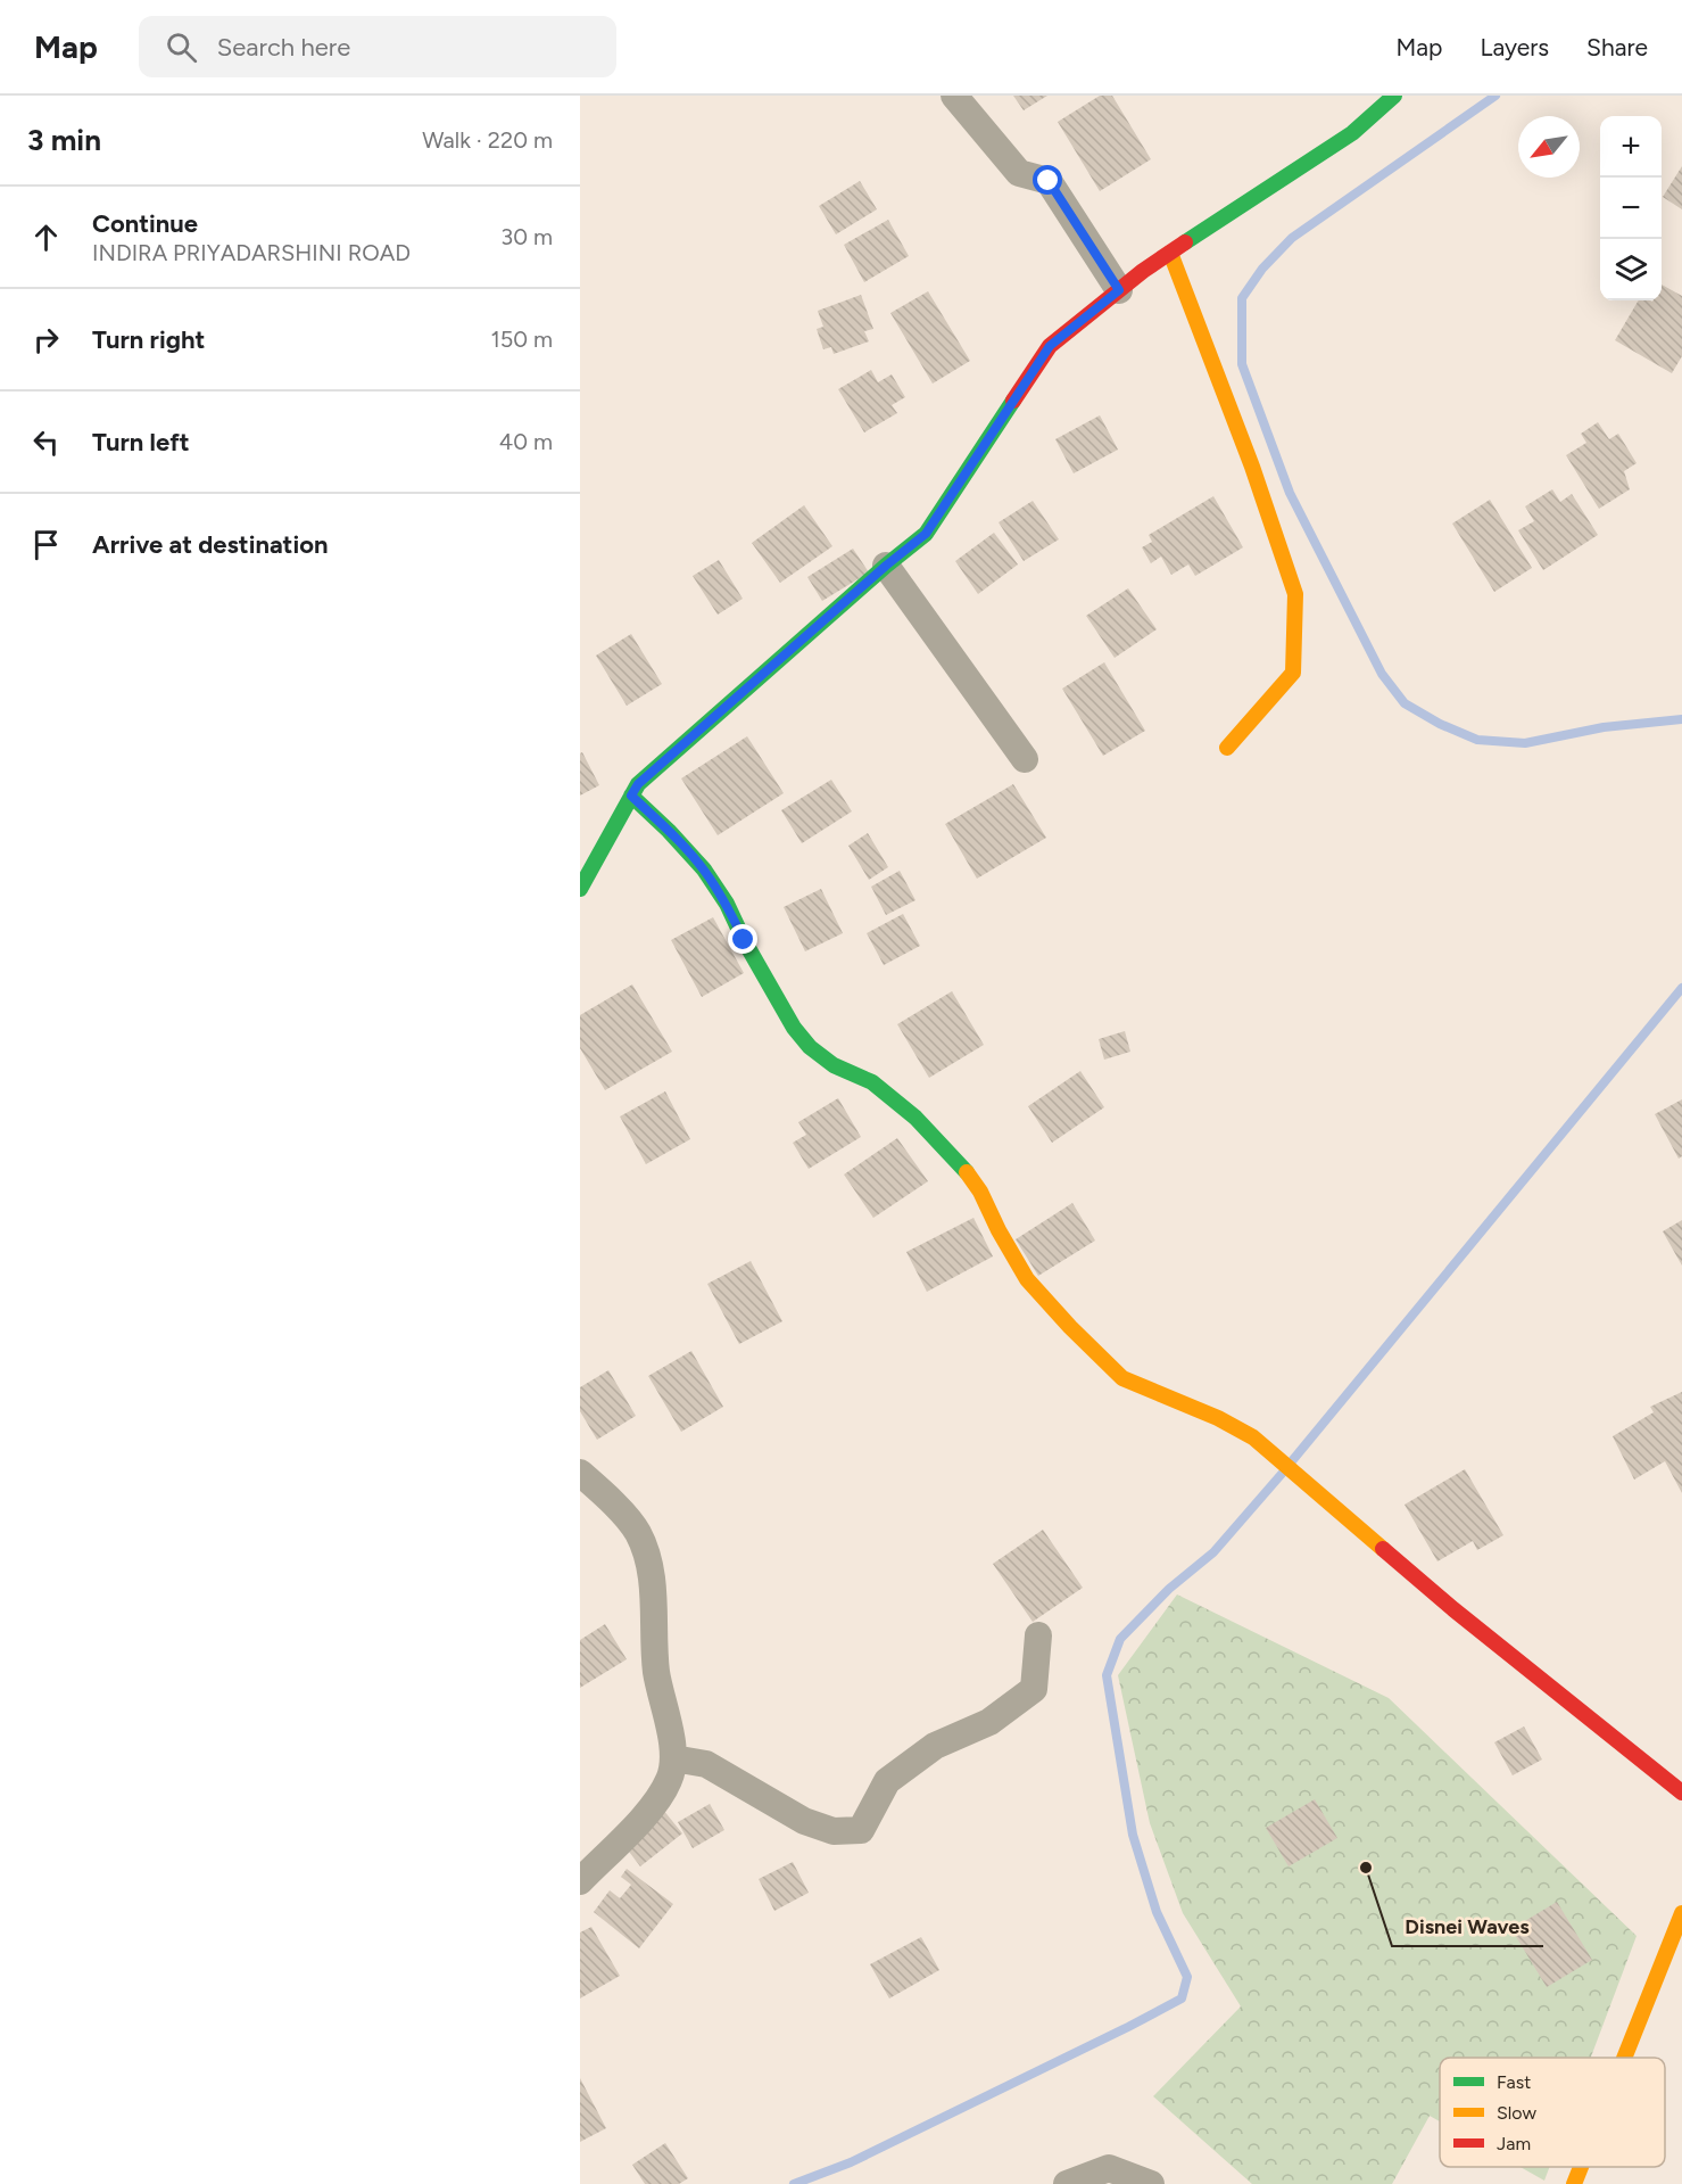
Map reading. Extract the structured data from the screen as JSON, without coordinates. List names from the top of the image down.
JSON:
{
  "places": ["Disnei Waves"],
  "legend": ["Fast", "Slow", "Jam"],
  "north": "bottom left",
  "page": {
    "header": "Map",
    "search": "Search here",
    "nav": ["Map", "Layers", "Share"],
    "heading": ["3 min", "Walk · 220 m"],
    "map_buttons": ["+", "−"],
    "list": [
      ["Continue", "INDIRA PRIYADARSHINI ROAD", "30 m"],
      ["Turn right", "150 m"],
      ["Turn left", "40 m"],
      "Arrive at destination"
    ]
  }
}
